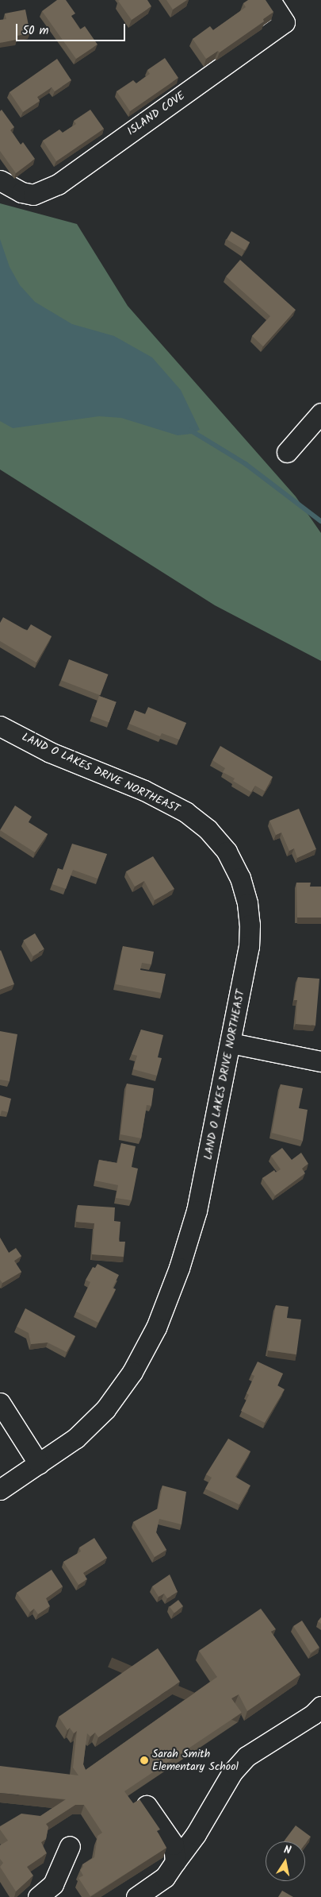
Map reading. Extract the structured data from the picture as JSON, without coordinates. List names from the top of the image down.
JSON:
{
  "streets": {
    "street": ["ISLAND COVE", "LAND O LAKES DRIVE NORTHEAST"]
  },
  "places": ["Sarah Smith Elementary School"],
  "scale_bar": "50 m",
  "north": "top"
}
